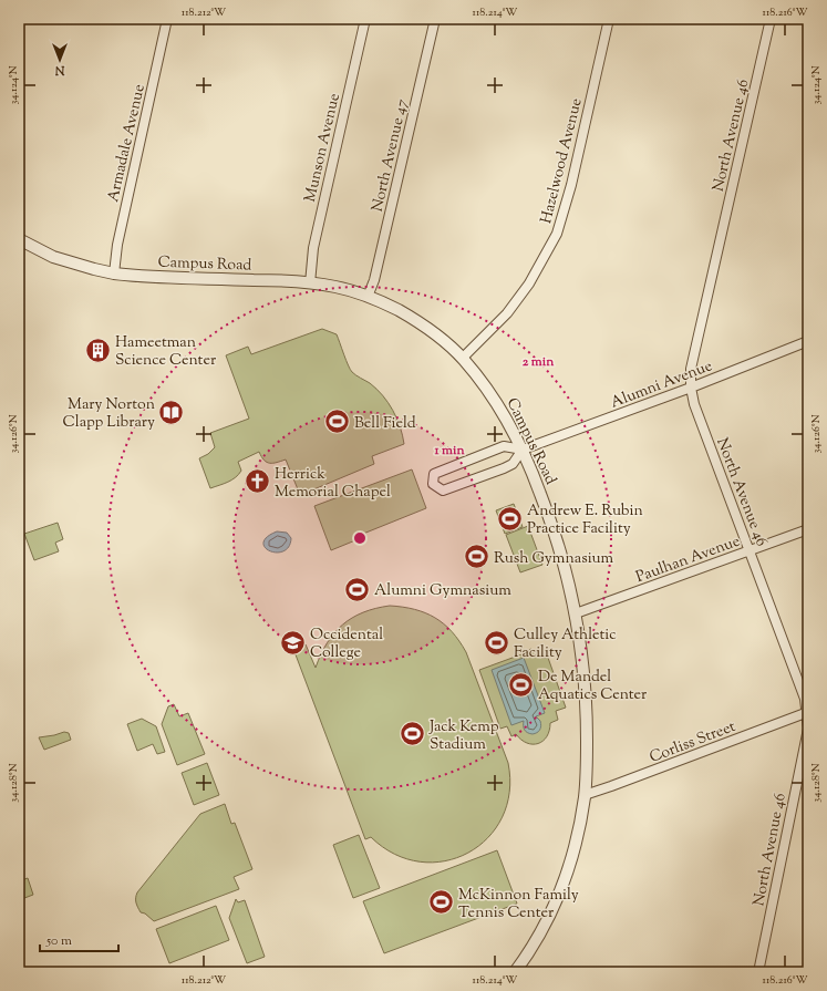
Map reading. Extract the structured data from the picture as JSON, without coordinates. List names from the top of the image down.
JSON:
{
  "streets": {
    "street": [
      "North Avenue 46",
      "Armadale Avenue",
      "Munson Avenue",
      "North Avenue 47",
      "Hazelwood Avenue",
      "Campus Road",
      "Alumni Avenue",
      "Paulhan Avenue",
      "Corliss Street"
    ]
  },
  "crossings": [
    ["North Avenue 46", "Alumni Avenue"],
    ["North Avenue 46", "Paulhan Avenue"],
    ["North Avenue 46", "Corliss Street"],
    ["Armadale Avenue", "Campus Road"],
    ["Munson Avenue", "Campus Road"],
    ["North Avenue 47", "Campus Road"],
    ["Hazelwood Avenue", "Campus Road"],
    ["Campus Road", "Alumni Avenue"],
    ["Campus Road", "Paulhan Avenue"],
    ["Campus Road", "Corliss Street"]
  ],
  "places": {
    "building": ["Hameetman Science Center"],
    "library": ["Mary Norton Clapp Library"],
    "sports": [
      "Bell Field",
      "Andrew E. Rubin Practice Facility",
      "Rush Gymnasium",
      "Alumni Gymnasium",
      "Culley Athletic Facility",
      "De Mandel Aquatics Center",
      "Jack Kemp Stadium",
      "McKinnon Family Tennis Center"
    ],
    "church": ["Herrick Memorial Chapel"],
    "school or university": ["Occidental College"]
  },
  "scale_bar": "50 m",
  "north": "bottom",
  "coordinates": [
    "118.212°W",
    "118.214°W",
    "118.216°W",
    "34.124°N",
    "34.126°N",
    "34.128°N"
  ],
  "rings": ["2 min", "1 min"]
}
